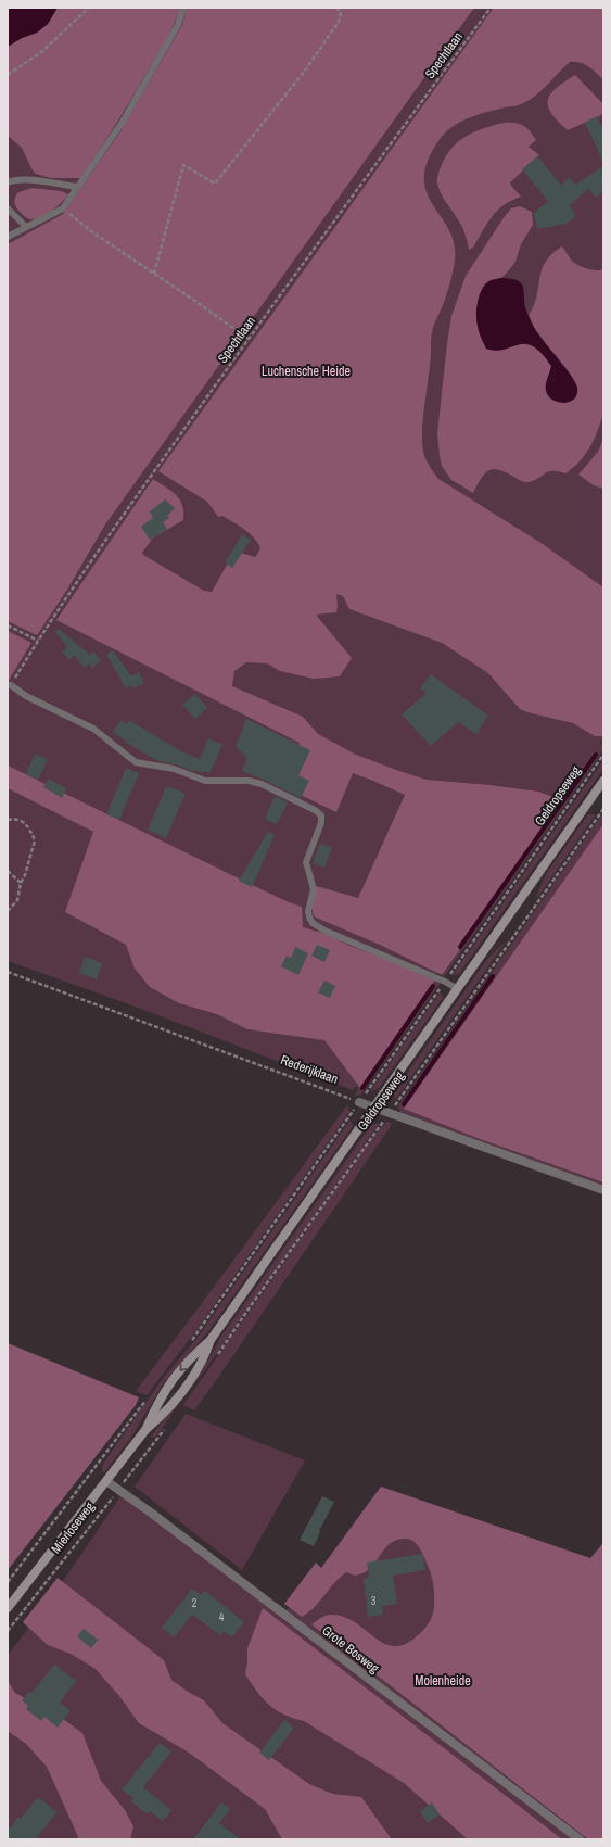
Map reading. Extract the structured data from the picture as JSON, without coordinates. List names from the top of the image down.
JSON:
{
  "streets": {
    "main road": ["Geldropseweg", "Mierloseweg"],
    "street": ["Grote Bosweg"],
    "path": ["Spechtlaan", "Rederijklaan"]
  },
  "crossings": [
    ["Geldropseweg", "Rederijklaan"],
    ["Geldropseweg", "Mierloseweg"],
    ["Mierloseweg", "Grote Bosweg"]
  ],
  "parks": ["Luchensche Heide", "Molenheide"],
  "house_numbers": ["3", "2", "4"]
}
